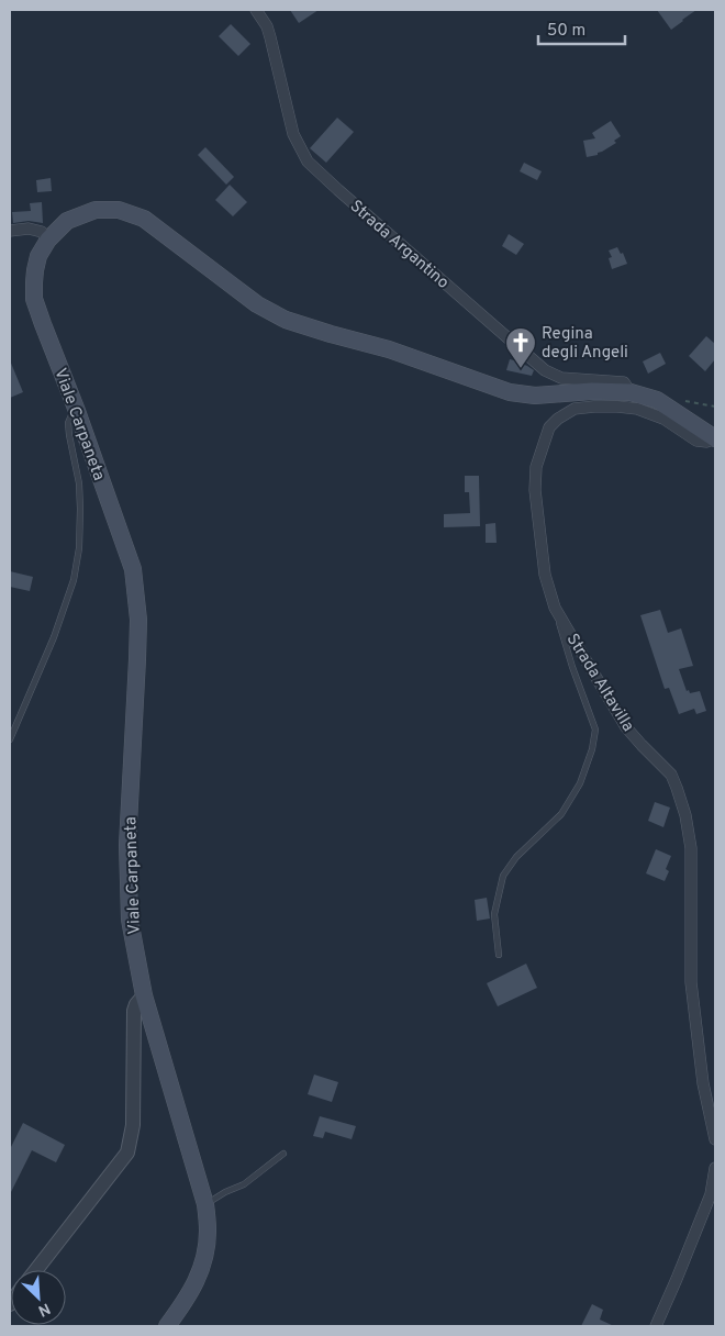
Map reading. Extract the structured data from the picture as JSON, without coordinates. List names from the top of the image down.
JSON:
{
  "streets": {
    "main road": ["Viale Carpaneta"],
    "street": ["Strada Argantino", "Strada Altavilla"]
  },
  "crossings": [
    ["Strada Argantino", "Viale Carpaneta"],
    ["Viale Carpaneta", "Strada Altavilla"]
  ],
  "places": {
    "church": ["Regina degli Angeli"]
  },
  "scale_bar": "50 m",
  "north": "bottom right"
}
